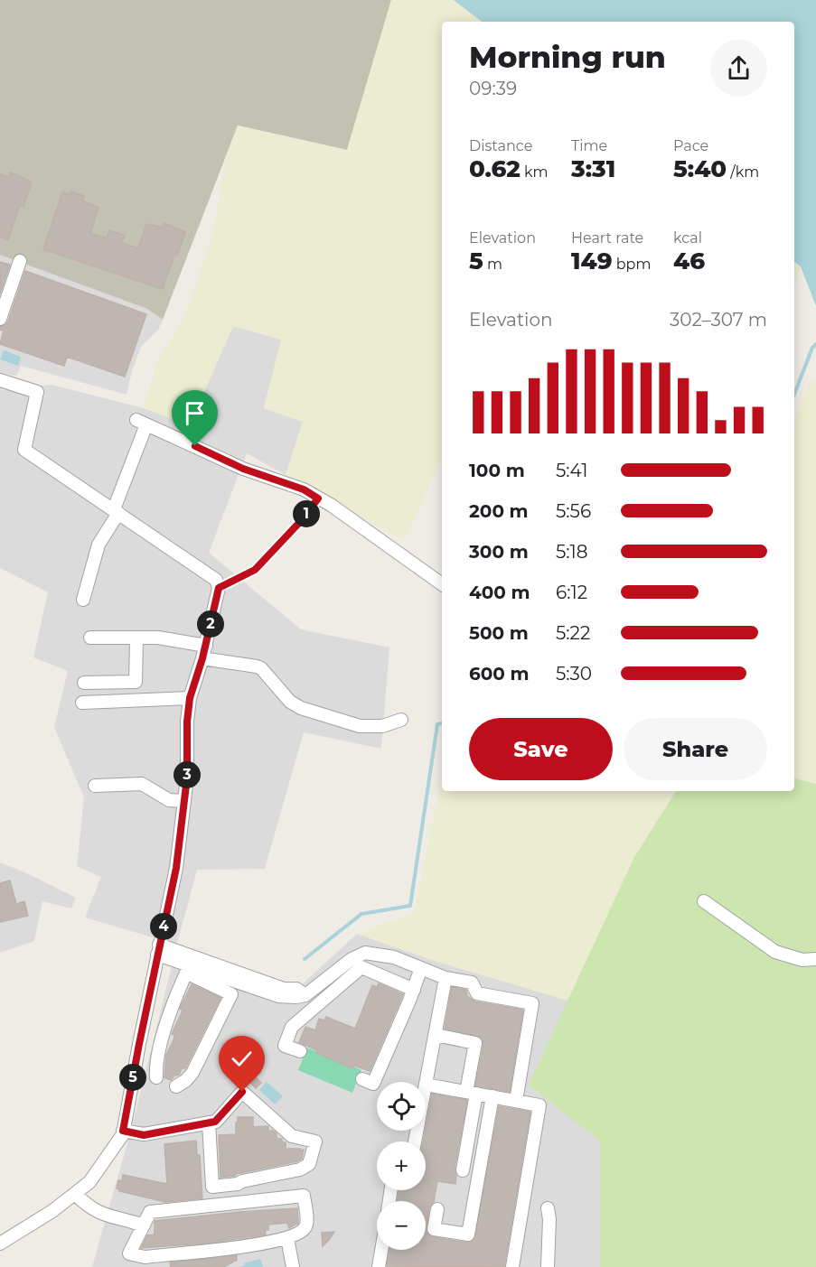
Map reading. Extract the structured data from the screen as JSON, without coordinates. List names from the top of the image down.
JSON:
{
  "page": {
    "heading": ["Morning run", "09:39"],
    "stats": [
      ["Distance", "0.62 km"],
      ["Time", "3:31"],
      ["Pace", "5:40 /km"],
      ["Elevation", "5 m"],
      ["Heart rate", "149 bpm"],
      ["kcal", "46"]
    ],
    "chart": ["Elevation", "302–307 m"],
    "list": [
      {
        "name": "100 m",
        "note": "5:41"
      },
      {
        "name": "200 m",
        "note": "5:56"
      },
      {
        "name": "300 m",
        "note": "5:18"
      },
      {
        "name": "400 m",
        "note": "6:12"
      },
      {
        "name": "500 m",
        "note": "5:22"
      },
      {
        "name": "600 m",
        "note": "5:30"
      }
    ],
    "pins": [
      "1",
      "2",
      "3",
      "4",
      "5"
    ],
    "buttons": ["Save", "Share"],
    "map_buttons": ["+", "−"]
  }
}
